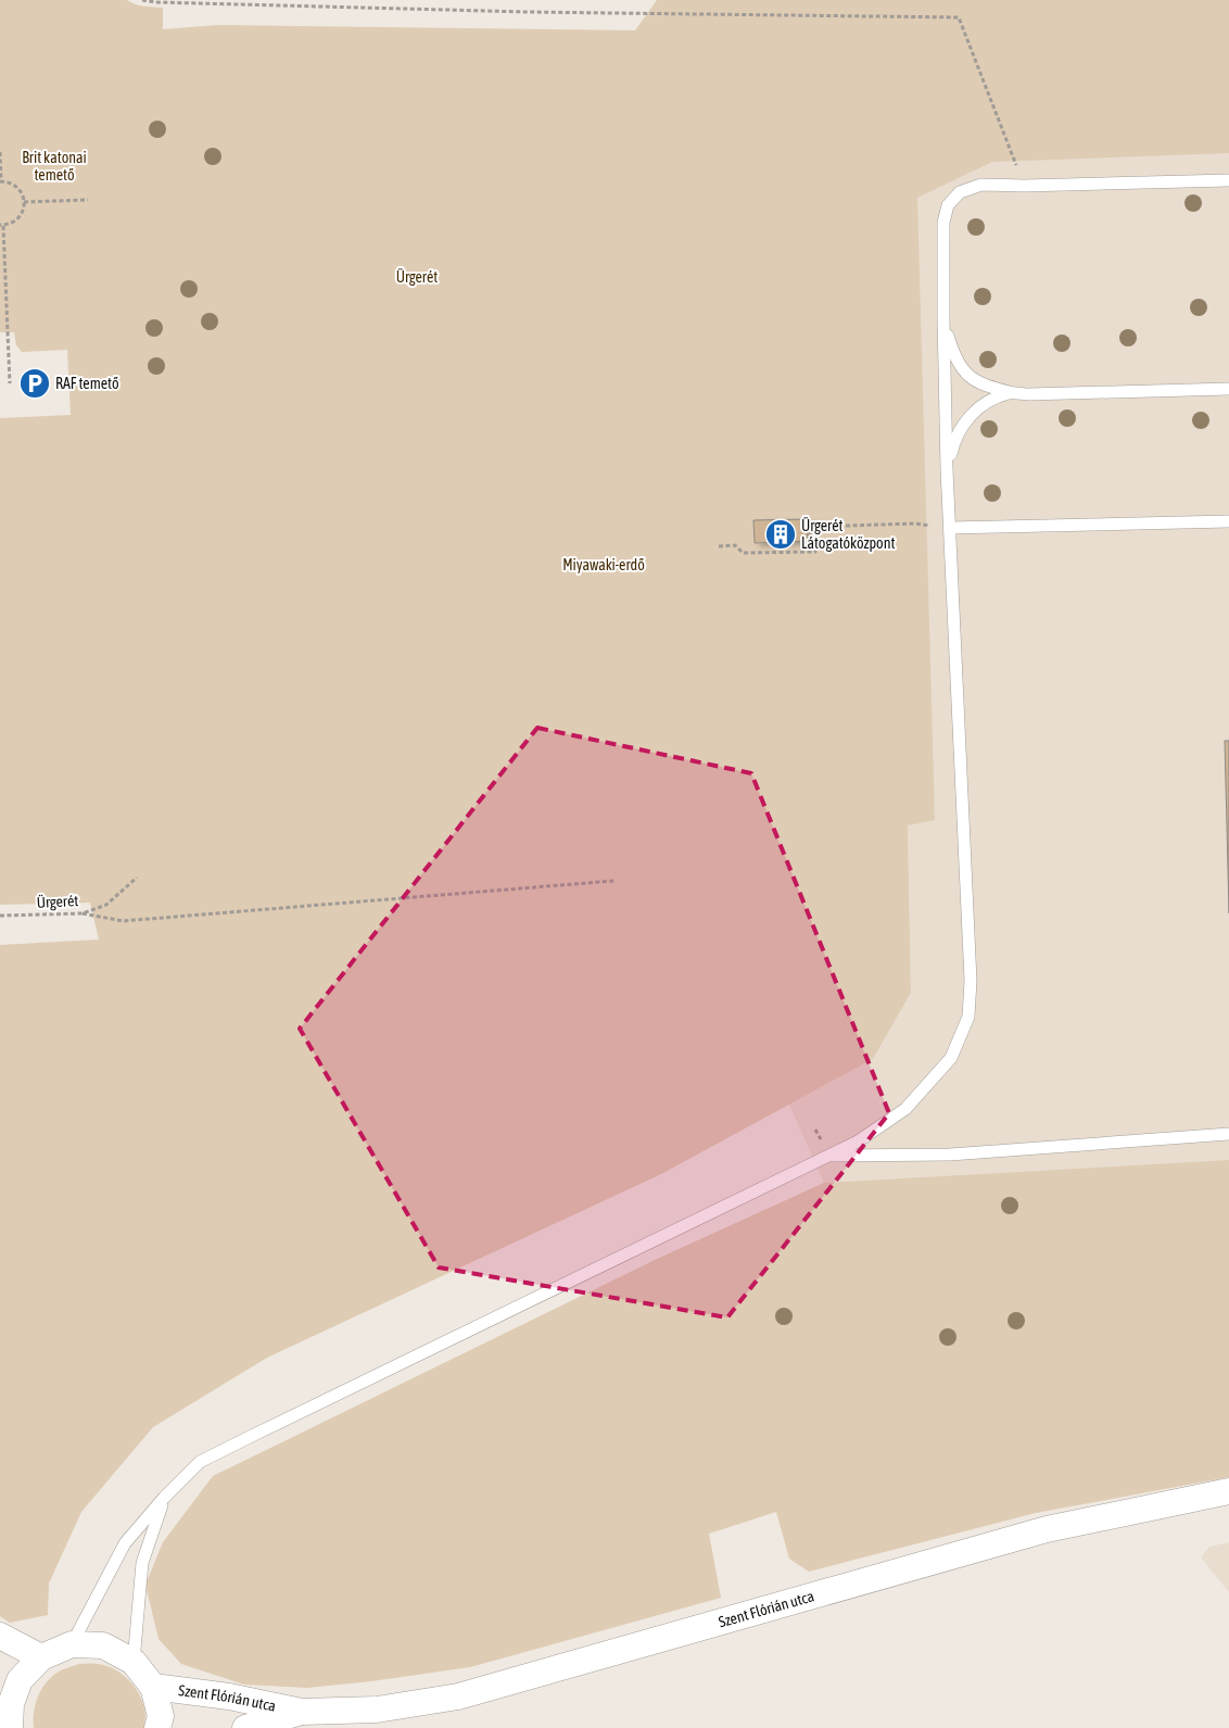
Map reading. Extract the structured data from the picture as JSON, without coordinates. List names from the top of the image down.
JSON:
{
  "streets": {
    "street": ["Szent Flórián utca"],
    "path": ["Ürgerét"]
  },
  "parks": ["Brit katonai temető", "Ürgerét", "Miyawaki-erdő"],
  "places": {
    "parking": ["RAF temető"],
    "building": ["Ürgerét Látogatóközpont"]
  }
}
